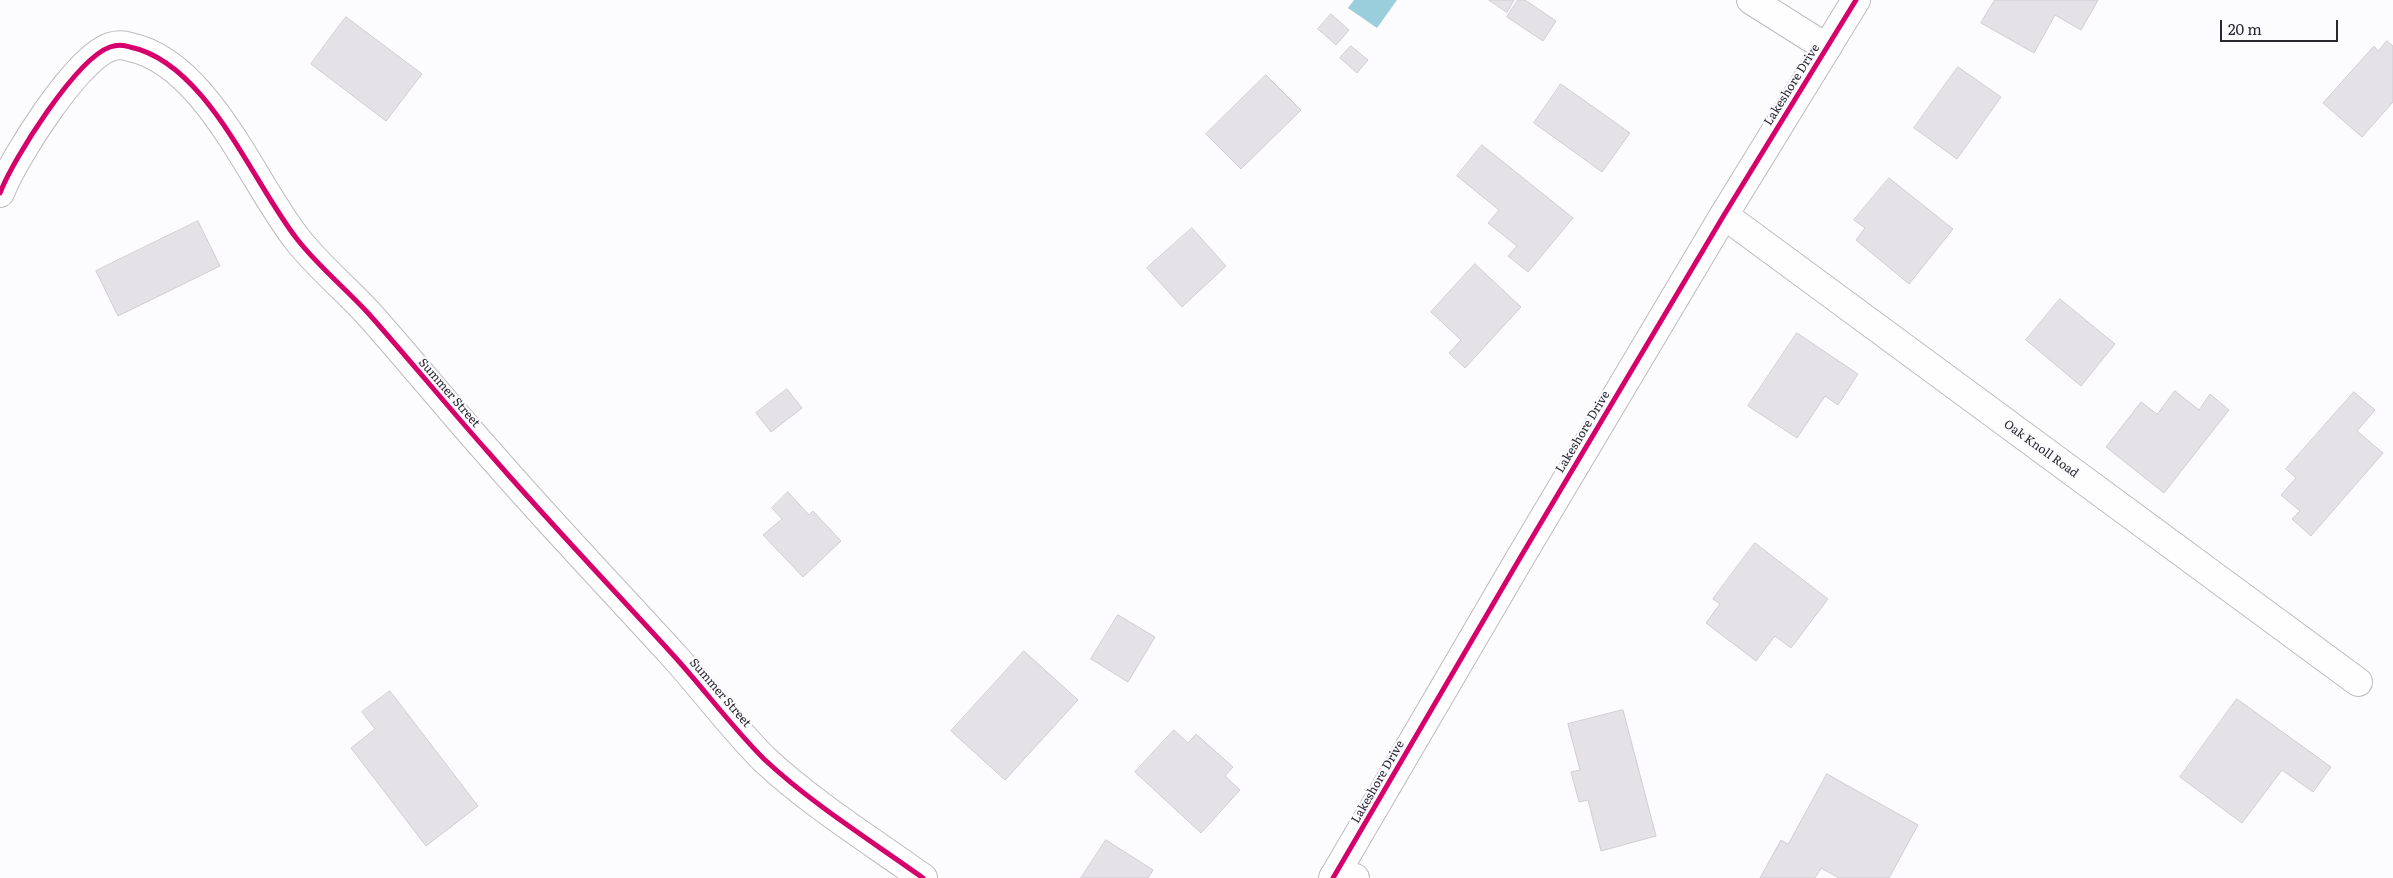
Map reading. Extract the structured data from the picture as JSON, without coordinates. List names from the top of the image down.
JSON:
{
  "streets": {
    "street": ["Lakeshore Drive", "Summer Street", "Oak Knoll Road"]
  },
  "crossings": [
    ["Lakeshore Drive", "Oak Knoll Road"]
  ],
  "scale_bar": "20 m"
}
